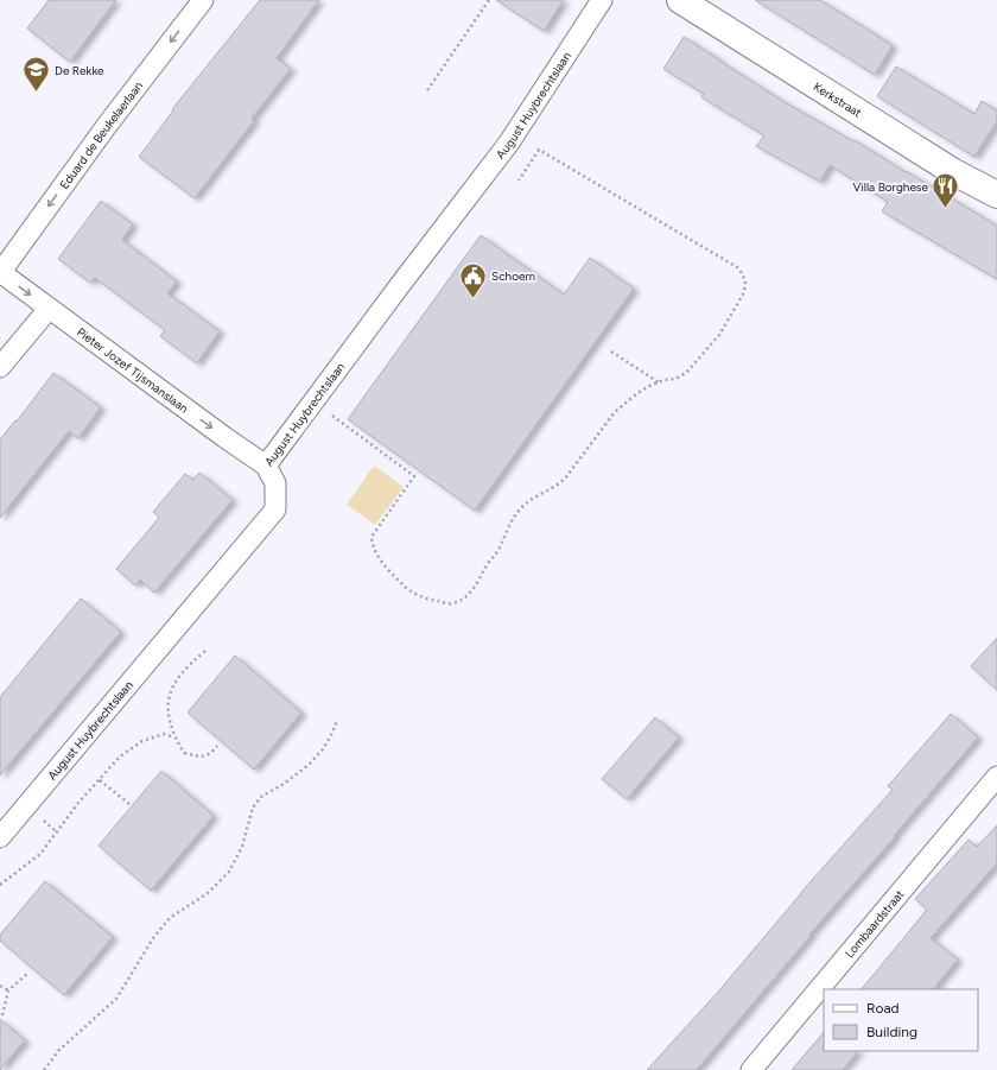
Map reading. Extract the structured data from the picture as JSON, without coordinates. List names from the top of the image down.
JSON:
{
  "streets": {
    "main road": ["Kerkstraat"],
    "street": [
      "August Huybrechtslaan",
      "Eduard de Beukelaerlaan",
      "Pieter Jozef Tijsmanslaan",
      "Lombaardstraat"
    ]
  },
  "crossings": [
    ["August Huybrechtslaan", "Pieter Jozef Tijsmanslaan"],
    ["Eduard de Beukelaerlaan", "Pieter Jozef Tijsmanslaan"]
  ],
  "one_way": ["Eduard de Beukelaerlaan", "Pieter Jozef Tijsmanslaan"],
  "places": {
    "school or university": ["De Rekke"],
    "restaurant": ["Villa Borghese"],
    "public building": ["Schoem"]
  },
  "legend": ["Road", "Building"]
}
